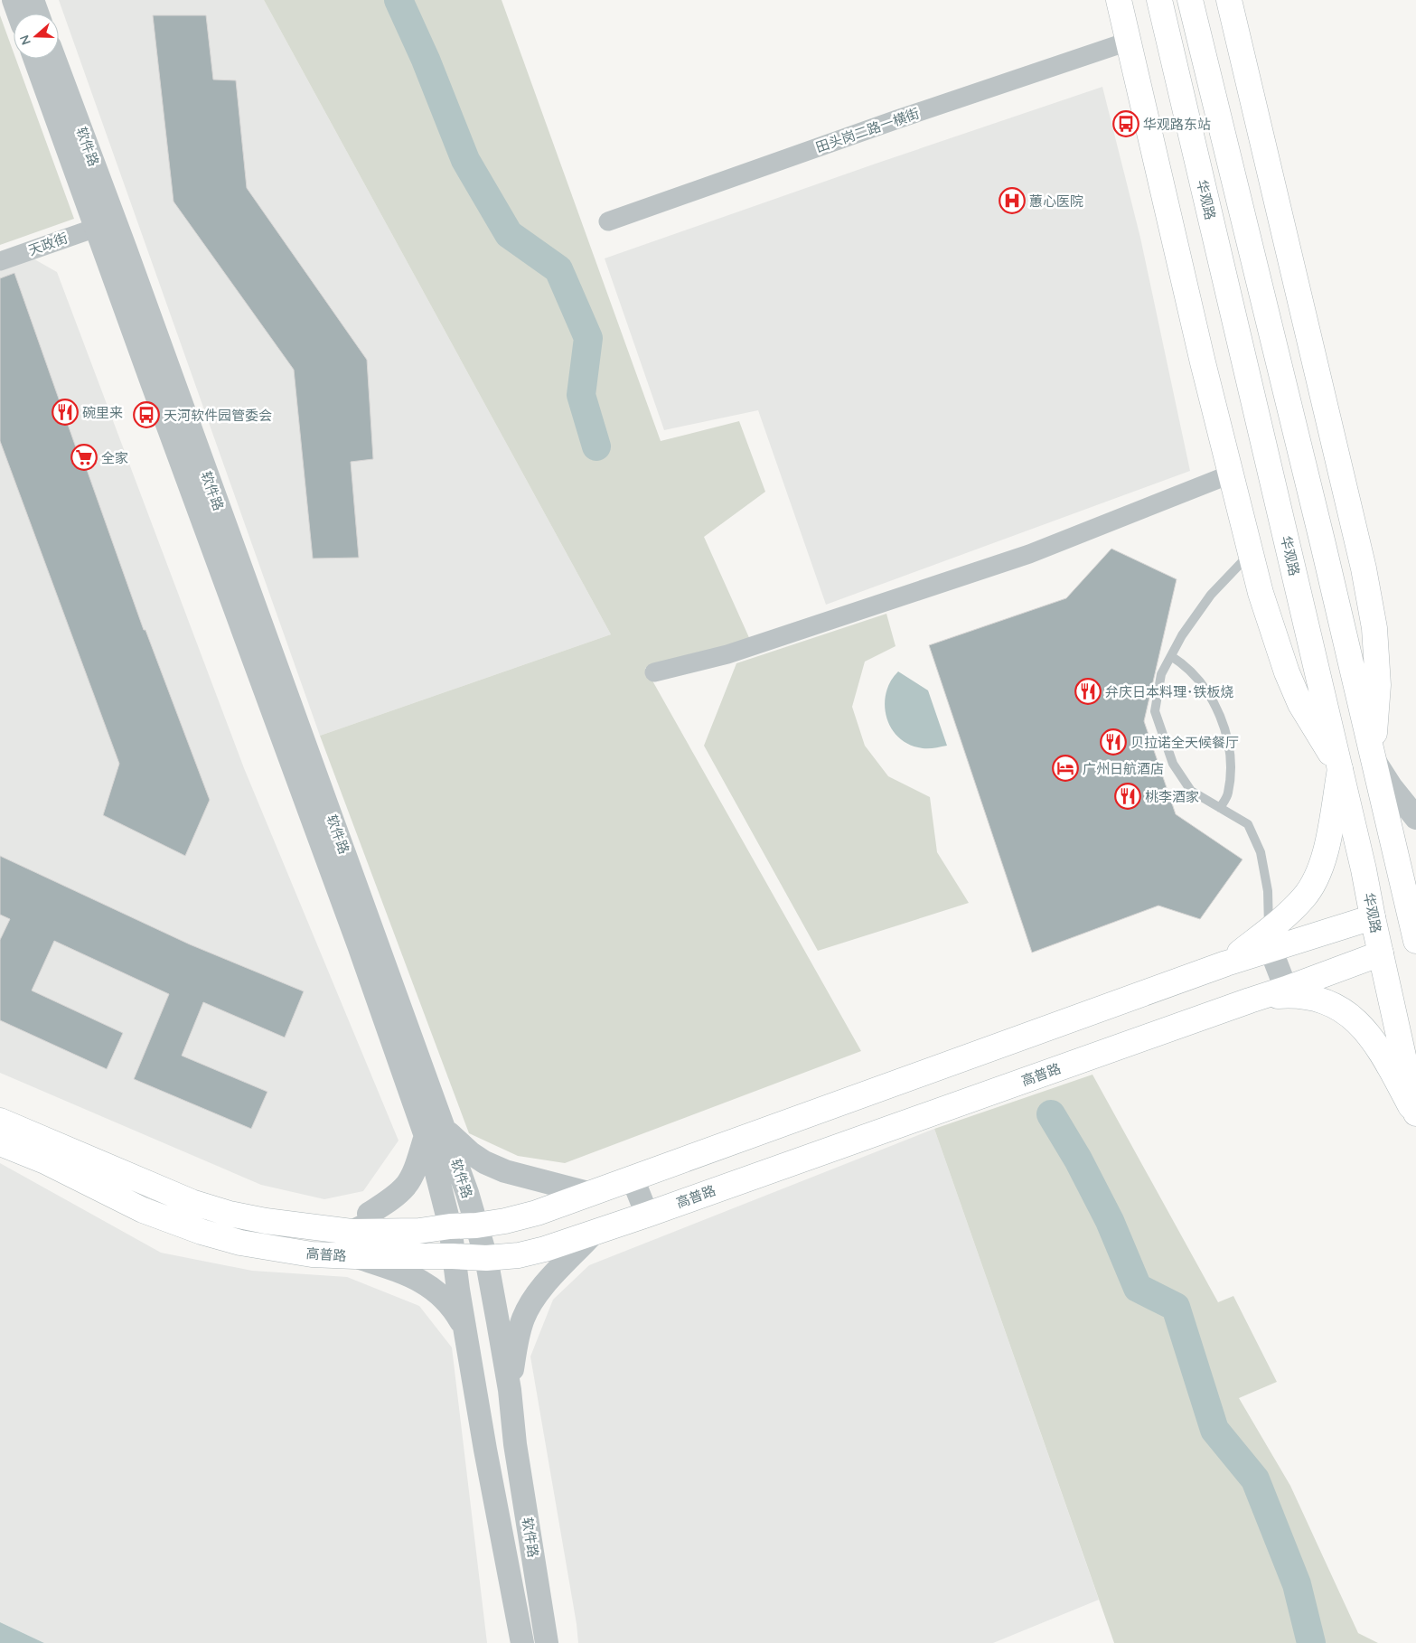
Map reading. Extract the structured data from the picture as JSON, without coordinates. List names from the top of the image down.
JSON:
{
  "streets": {
    "main road": ["华观路", "高普路"],
    "street": ["田头岗二路一横街", "软件路", "天政街"]
  },
  "crossings": [
    ["软件路", "天政街"],
    ["软件路", "高普路"],
    ["华观路", "高普路"]
  ],
  "places": {
    "bus stop": ["华观路东站", "天河软件园管委会"],
    "hospital": ["蕙心医院"],
    "restaurant": [
      "碗里来",
      "弁庆日本料理･铁板烧",
      "贝拉诺全天候餐厅",
      "桃李酒家"
    ],
    "supermarket": ["全家"],
    "hotel": ["广州日航酒店"]
  },
  "north": "left"
}
